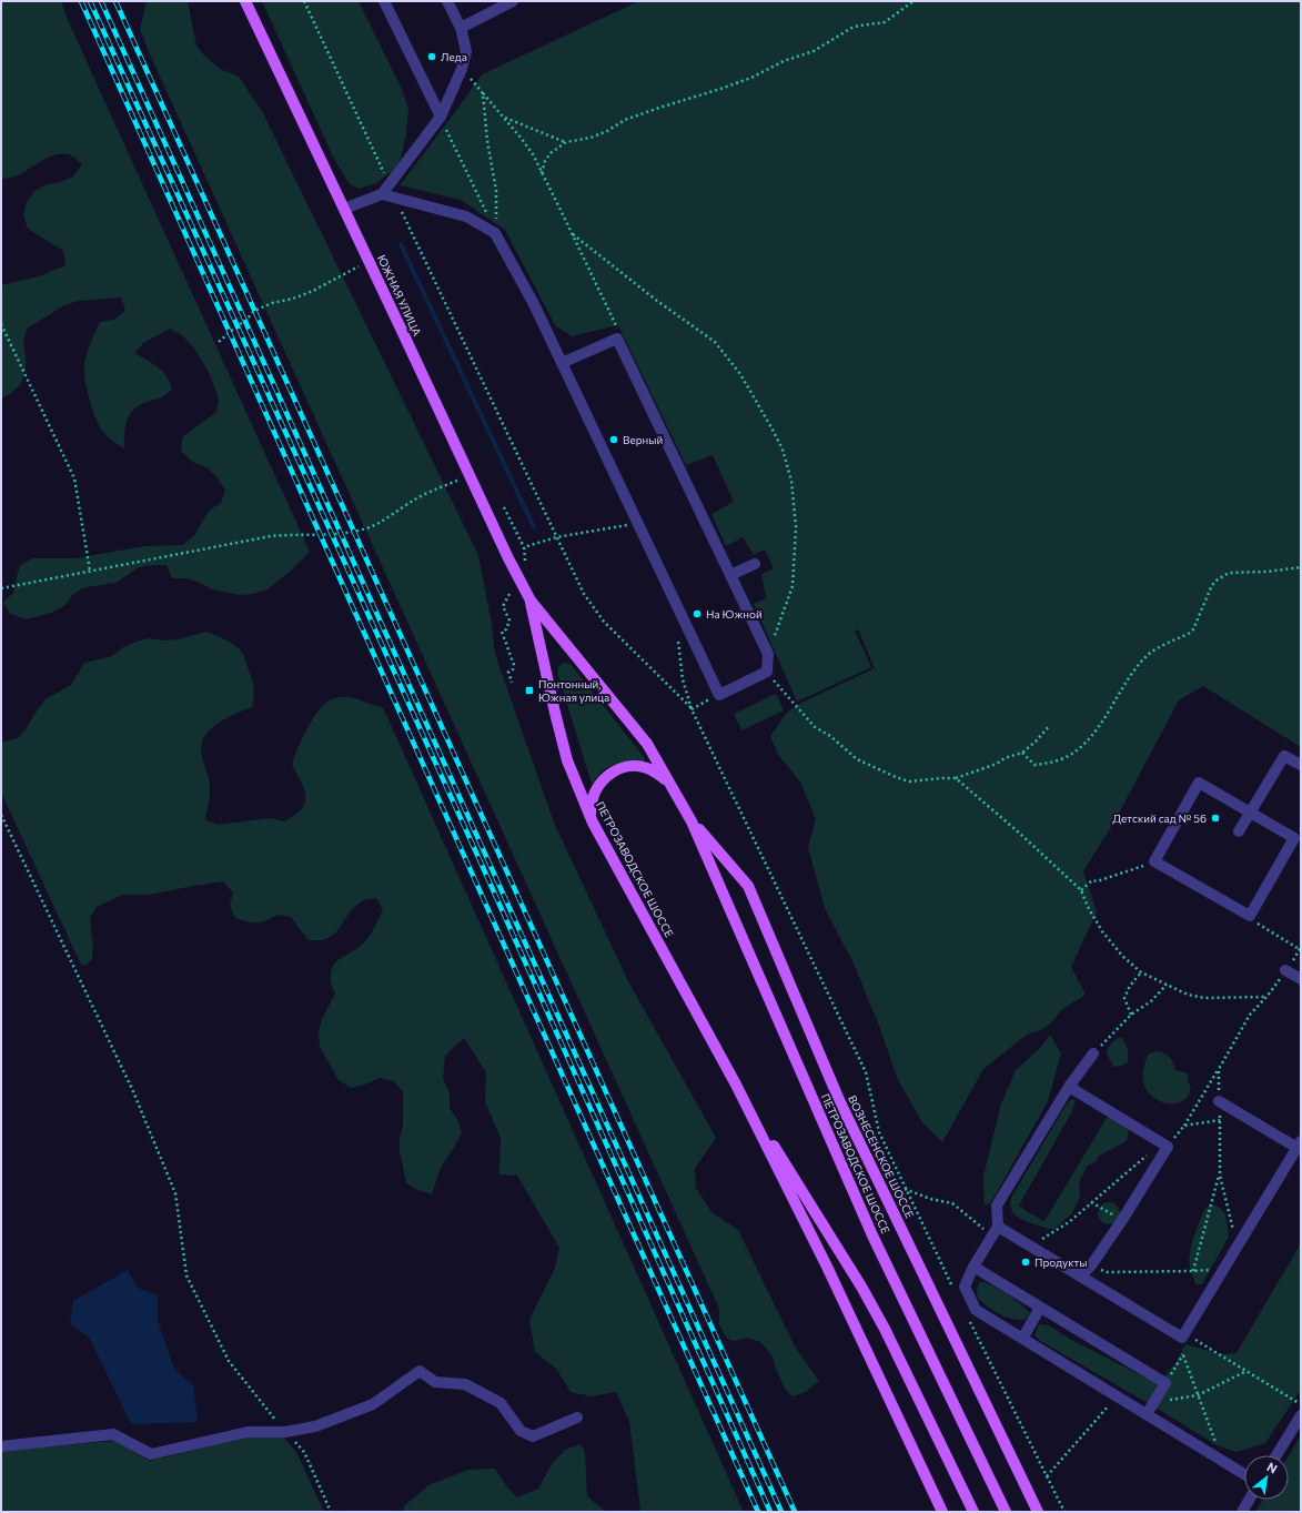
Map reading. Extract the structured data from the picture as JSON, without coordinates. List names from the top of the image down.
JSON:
{
  "streets": {
    "main road": ["ЮЖНАЯ УЛИЦА", "ПЕТРОЗАВОДСКОЕ ШОССЕ", "ВОЗНЕСЕНСКОЕ ШОССЕ"]
  },
  "crossings": [
    ["ЮЖНАЯ УЛИЦА", "ПЕТРОЗАВОДСКОЕ ШОССЕ"],
    ["ПЕТРОЗАВОДСКОЕ ШОССЕ", "ВОЗНЕСЕНСКОЕ ШОССЕ"]
  ],
  "places": {
    "other": [
      "Леда",
      "Верный",
      "На Южной",
      "Детский сад № 56",
      "Продукты"
    ],
    "transit": ["Понтонный, Южная улица"]
  },
  "north": "top right"
}
